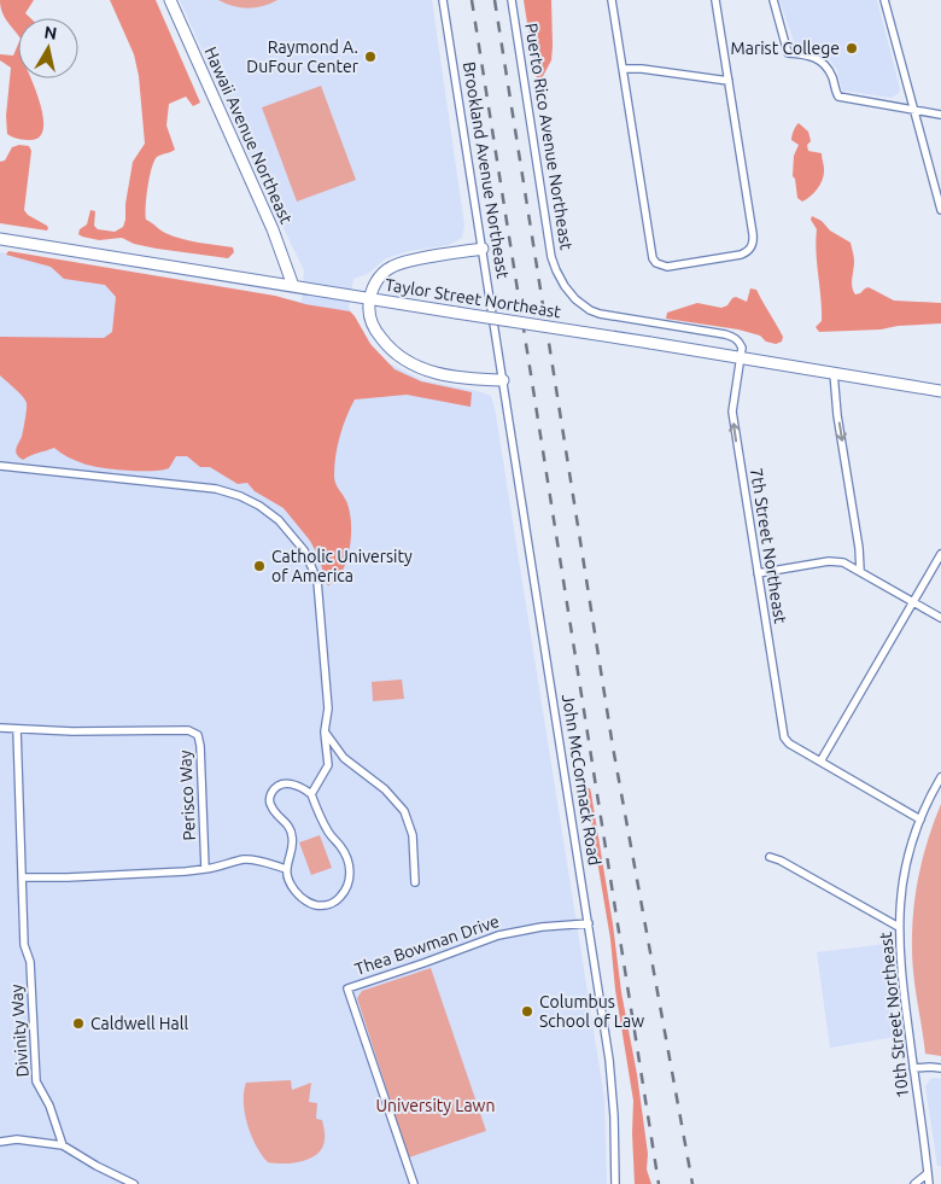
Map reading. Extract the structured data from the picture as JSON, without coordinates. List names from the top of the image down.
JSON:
{
  "streets": {
    "main road": ["Hawaii Avenue Northeast", "Taylor Street Northeast"],
    "street": [
      "Puerto Rico Avenue Northeast",
      "Brookland Avenue Northeast",
      "7th Street Northeast",
      "John McCormack Road",
      "Perisco Way",
      "Thea Bowman Drive",
      "10th Street Northeast",
      "Divinity Way"
    ]
  },
  "crossings": [
    ["Hawaii Avenue Northeast", "Taylor Street Northeast"],
    ["Puerto Rico Avenue Northeast", "Taylor Street Northeast"],
    ["Puerto Rico Avenue Northeast", "7th Street Northeast"],
    ["Brookland Avenue Northeast", "John McCormack Road"],
    ["Taylor Street Northeast", "7th Street Northeast"],
    ["John McCormack Road", "Thea Bowman Drive"],
    ["Perisco Way", "Divinity Way"]
  ],
  "one_way": ["7th Street Northeast"],
  "parks": ["University Lawn"],
  "places": [
    "Marist College",
    "Raymond A. DuFour Center",
    "Catholic University of America",
    "Columbus School of Law",
    "Caldwell Hall"
  ],
  "north": "top"
}
